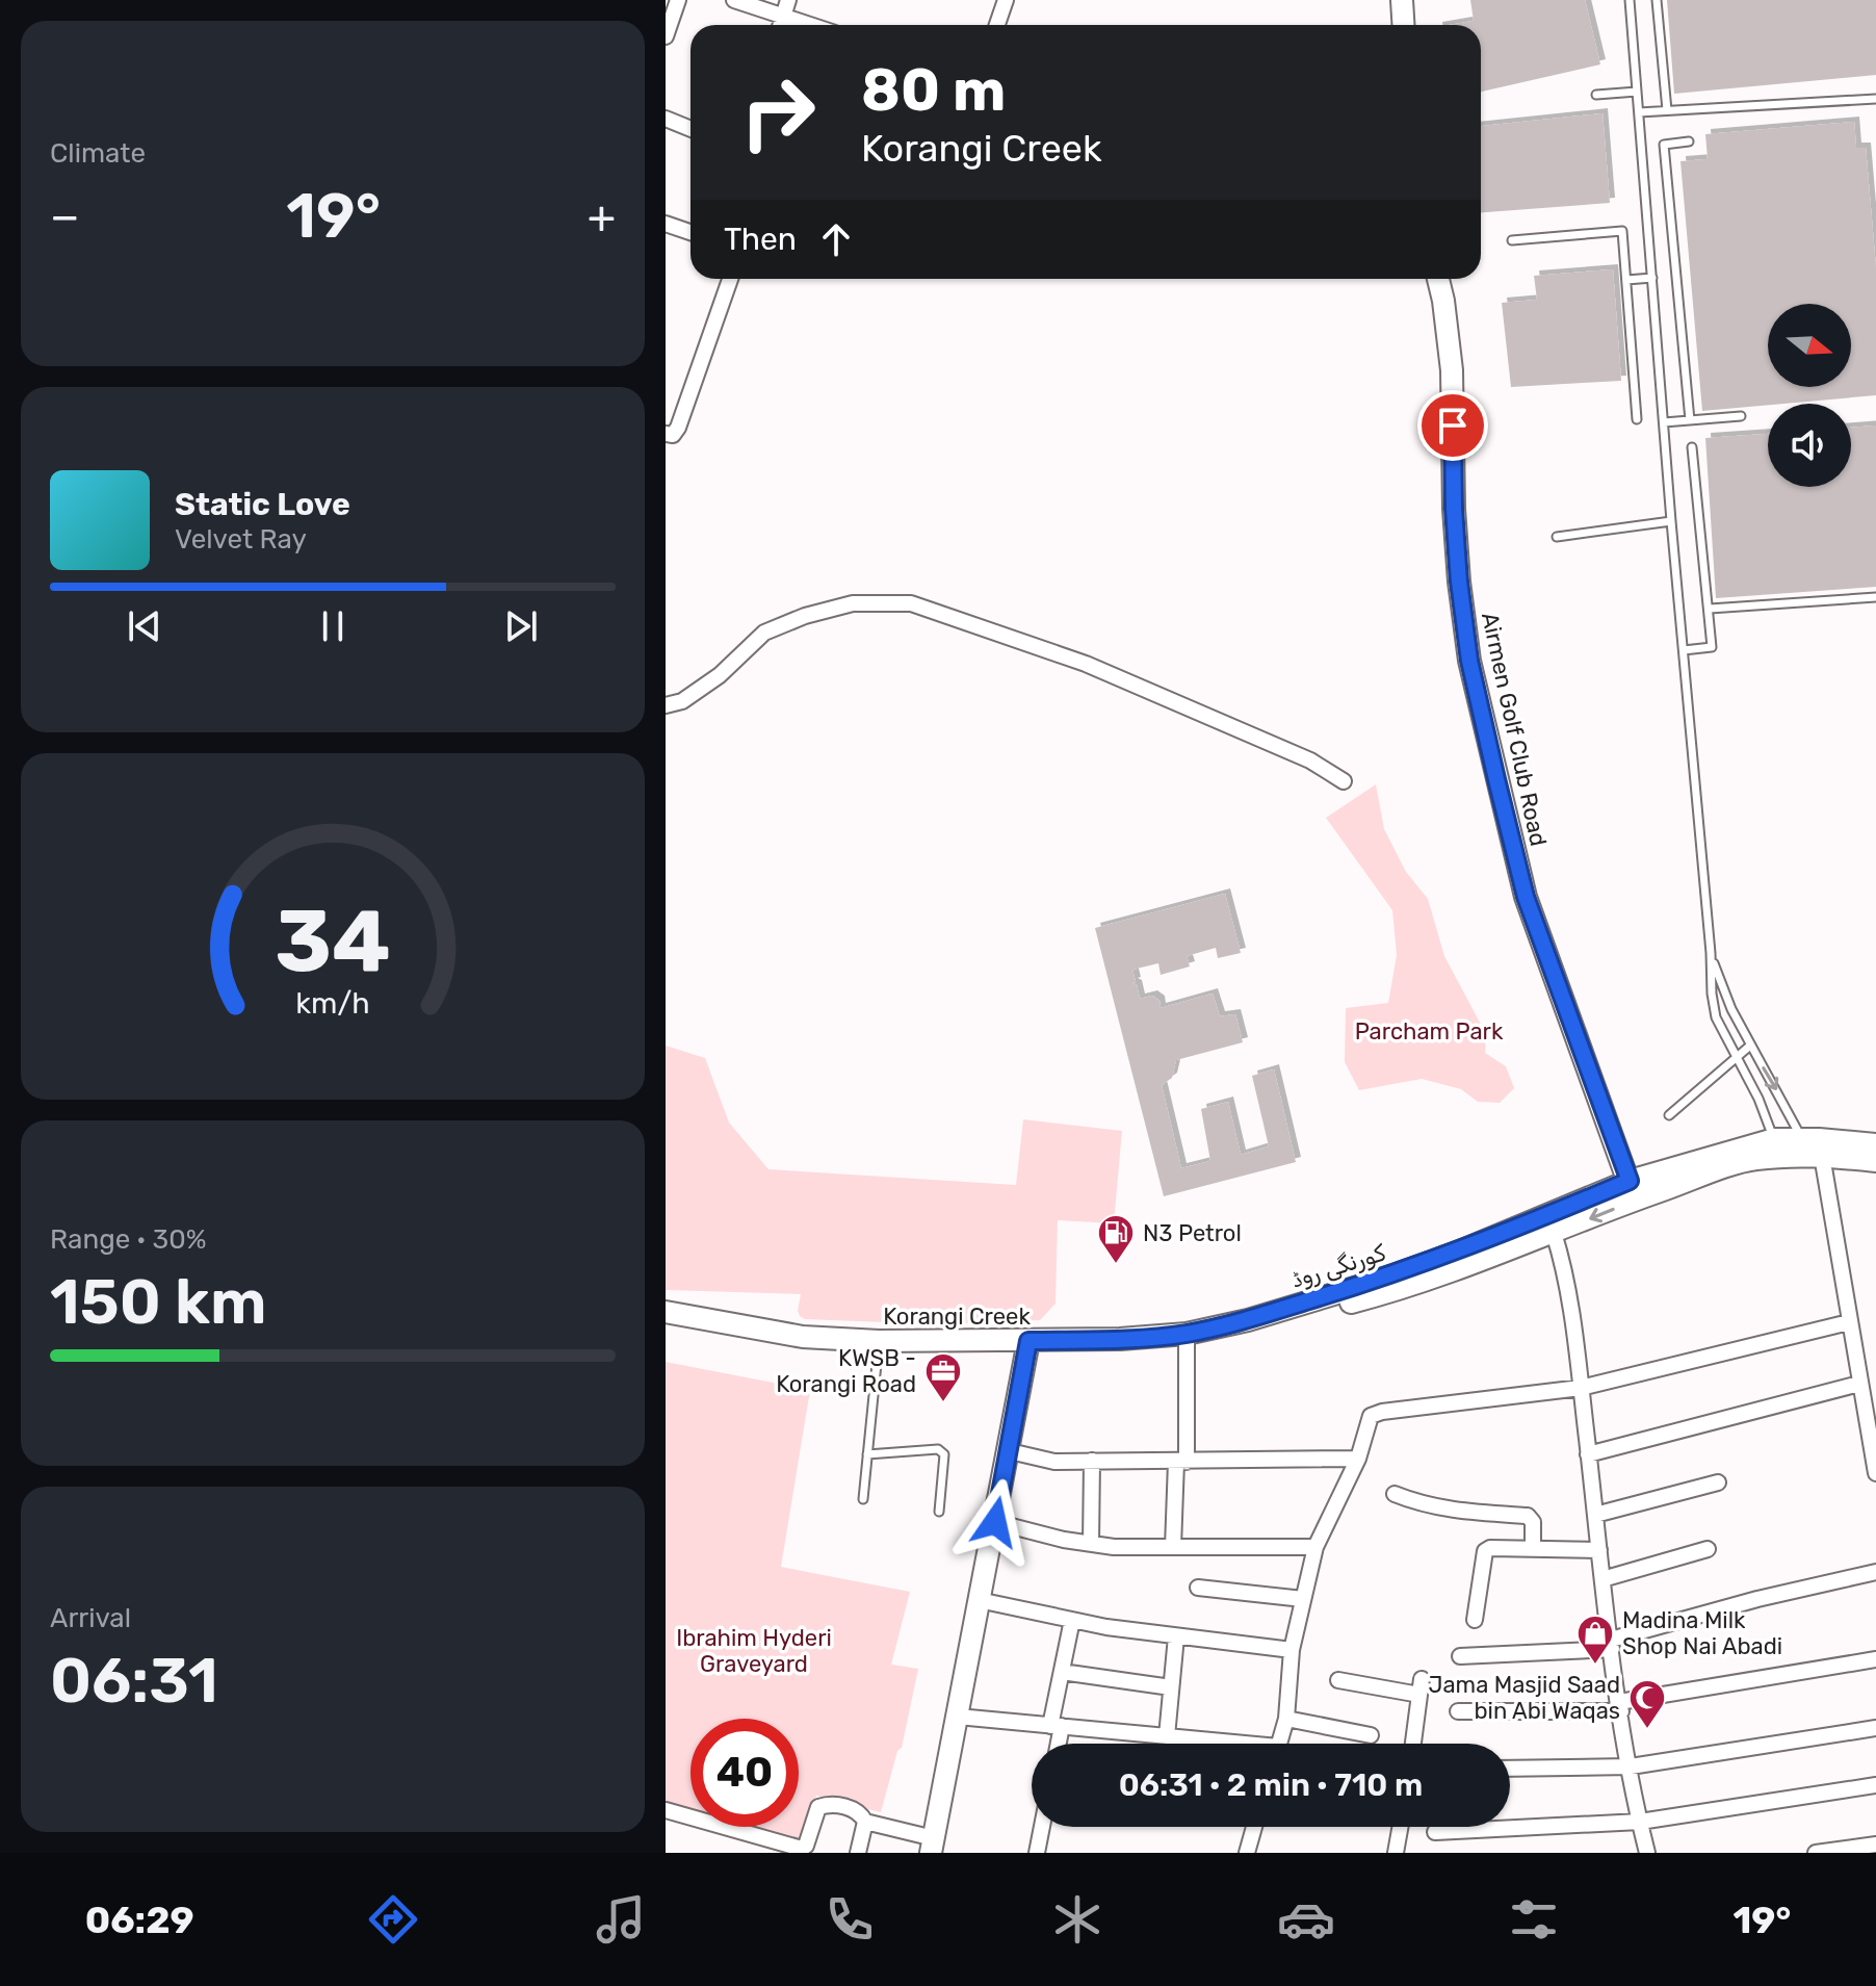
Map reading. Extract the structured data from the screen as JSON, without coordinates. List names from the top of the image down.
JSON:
{
  "streets": {
    "street": ["Airmen Golf Club Road", "کورنگی روڈ", "Korangi Creek"]
  },
  "crossings": [
    ["Airmen Golf Club Road", "کورنگی روڈ"],
    ["کورنگی روڈ", "Korangi Creek"]
  ],
  "parks": ["Parcham Park", "Ibrahim Hyderi Graveyard"],
  "places": {
    "fuel station": ["N3 Petrol"],
    "office": ["KWSB - Korangi Road"],
    "shop": ["Madina Milk Shop Nai Abadi"],
    "mosque": ["Jama Masjid Saad bin Abi Waqas"]
  },
  "north": "right",
  "page": {
    "tile": [
      "Climate",
      ["Range · 30%", "150 km"],
      ["Arrival", "06:31"]
    ],
    "turn": ["80 m", "Korangi Creek"],
    "heat": ["−", "19°", "+"],
    "then": "Then",
    "song": ["Static Love", "Velvet Ray"],
    "limit": "40",
    "trip": "06:31 · 2 min · 710 m",
    "tabs": ["06:29", "19°"],
    "gauge": ["34", "km/h"]
  }
}
